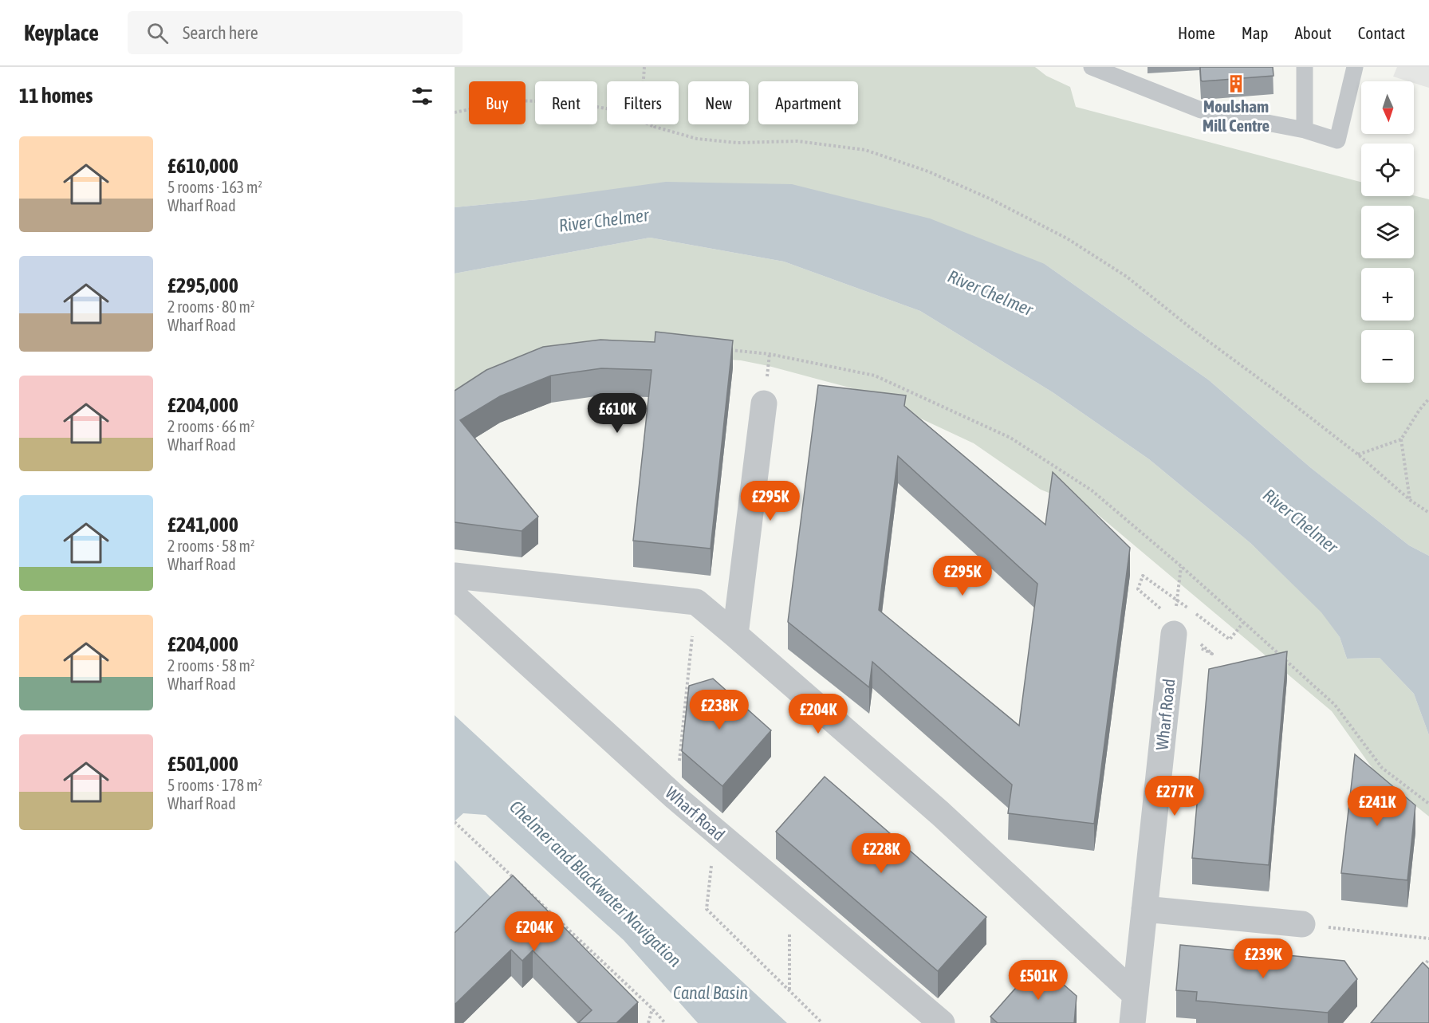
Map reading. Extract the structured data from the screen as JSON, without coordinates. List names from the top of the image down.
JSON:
{
  "streets": {
    "street": ["Wharf Road"]
  },
  "water": ["River Chelmer", "Chelmer and Blackwater Navigation", "Canal Basin"],
  "places": {
    "building": ["Moulsham Mill Centre"]
  },
  "north": "bottom",
  "page": {
    "header": "Keyplace",
    "search": "Search here",
    "nav": [
      "Home",
      "Map",
      "About",
      "Contact"
    ],
    "heading": "11 homes",
    "map_buttons": ["+", "−"],
    "chip": [
      "Buy",
      "Rent",
      "Filters",
      "New",
      "Apartment"
    ],
    "list": [
      {
        "name": "£610,000",
        "note": "5 rooms · 163 m² · Wharf Road"
      },
      {
        "name": "£295,000",
        "note": "2 rooms · 80 m² · Wharf Road"
      },
      {
        "name": "£204,000",
        "note": "2 rooms · 66 m² · Wharf Road"
      },
      {
        "name": "£241,000",
        "note": "2 rooms · 58 m² · Wharf Road"
      },
      {
        "name": "£204,000",
        "note": "2 rooms · 58 m² · Wharf Road"
      },
      {
        "name": "£501,000",
        "note": "5 rooms · 178 m² · Wharf Road"
      }
    ],
    "price": [
      "£610K",
      "£295K",
      "£295K",
      "£238K",
      "£204K",
      "£277K",
      "£241K",
      "£228K",
      "£204K",
      "£239K",
      "£501K"
    ]
  }
}
